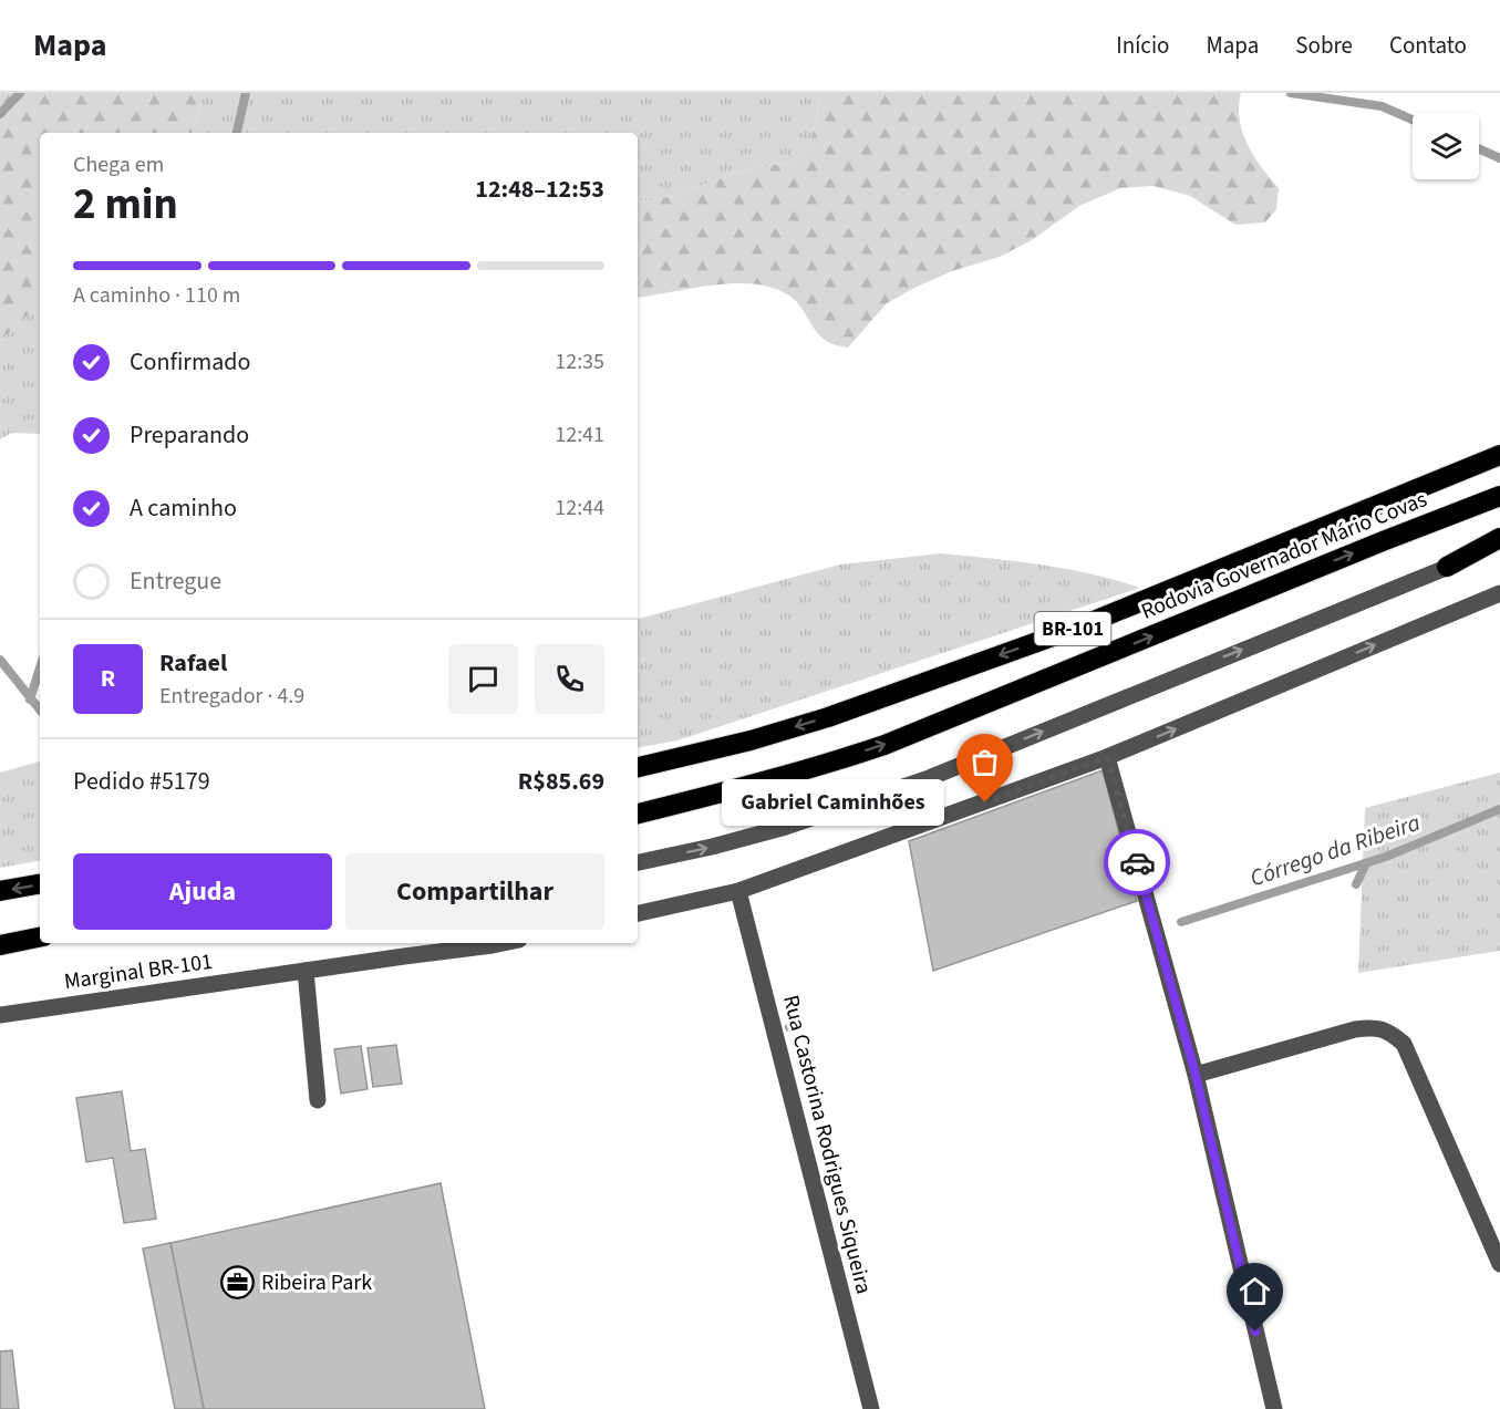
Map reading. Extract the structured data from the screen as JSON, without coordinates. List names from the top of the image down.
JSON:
{
  "streets": {
    "highway": ["Rodovia Governador Mário Covas", "BR-101"],
    "street": ["Marginal BR-101", "Rua Castorina Rodrigues Siqueira"]
  },
  "water": ["Córrego da Ribeira"],
  "places": {
    "other": ["Gabriel Caminhões"],
    "office": ["Ribeira Park"]
  },
  "page": {
    "header": "Mapa",
    "nav": [
      "Início",
      "Mapa",
      "Sobre",
      "Contato"
    ],
    "heading": ["2 min", "Chega em", "12:48–12:53"],
    "panel": [
      "Rafael",
      "Entregador · 4.9",
      "Pedido #5179",
      "R$85.69"
    ],
    "bar": "A caminho · 110 m",
    "list": [
      ["Confirmado", "12:35"],
      ["Preparando", "12:41"],
      ["A caminho", "12:44"],
      "Entregue"
    ],
    "round": "R",
    "bubble": "Gabriel Caminhões",
    "buttons": ["Ajuda", "Compartilhar"]
  }
}
